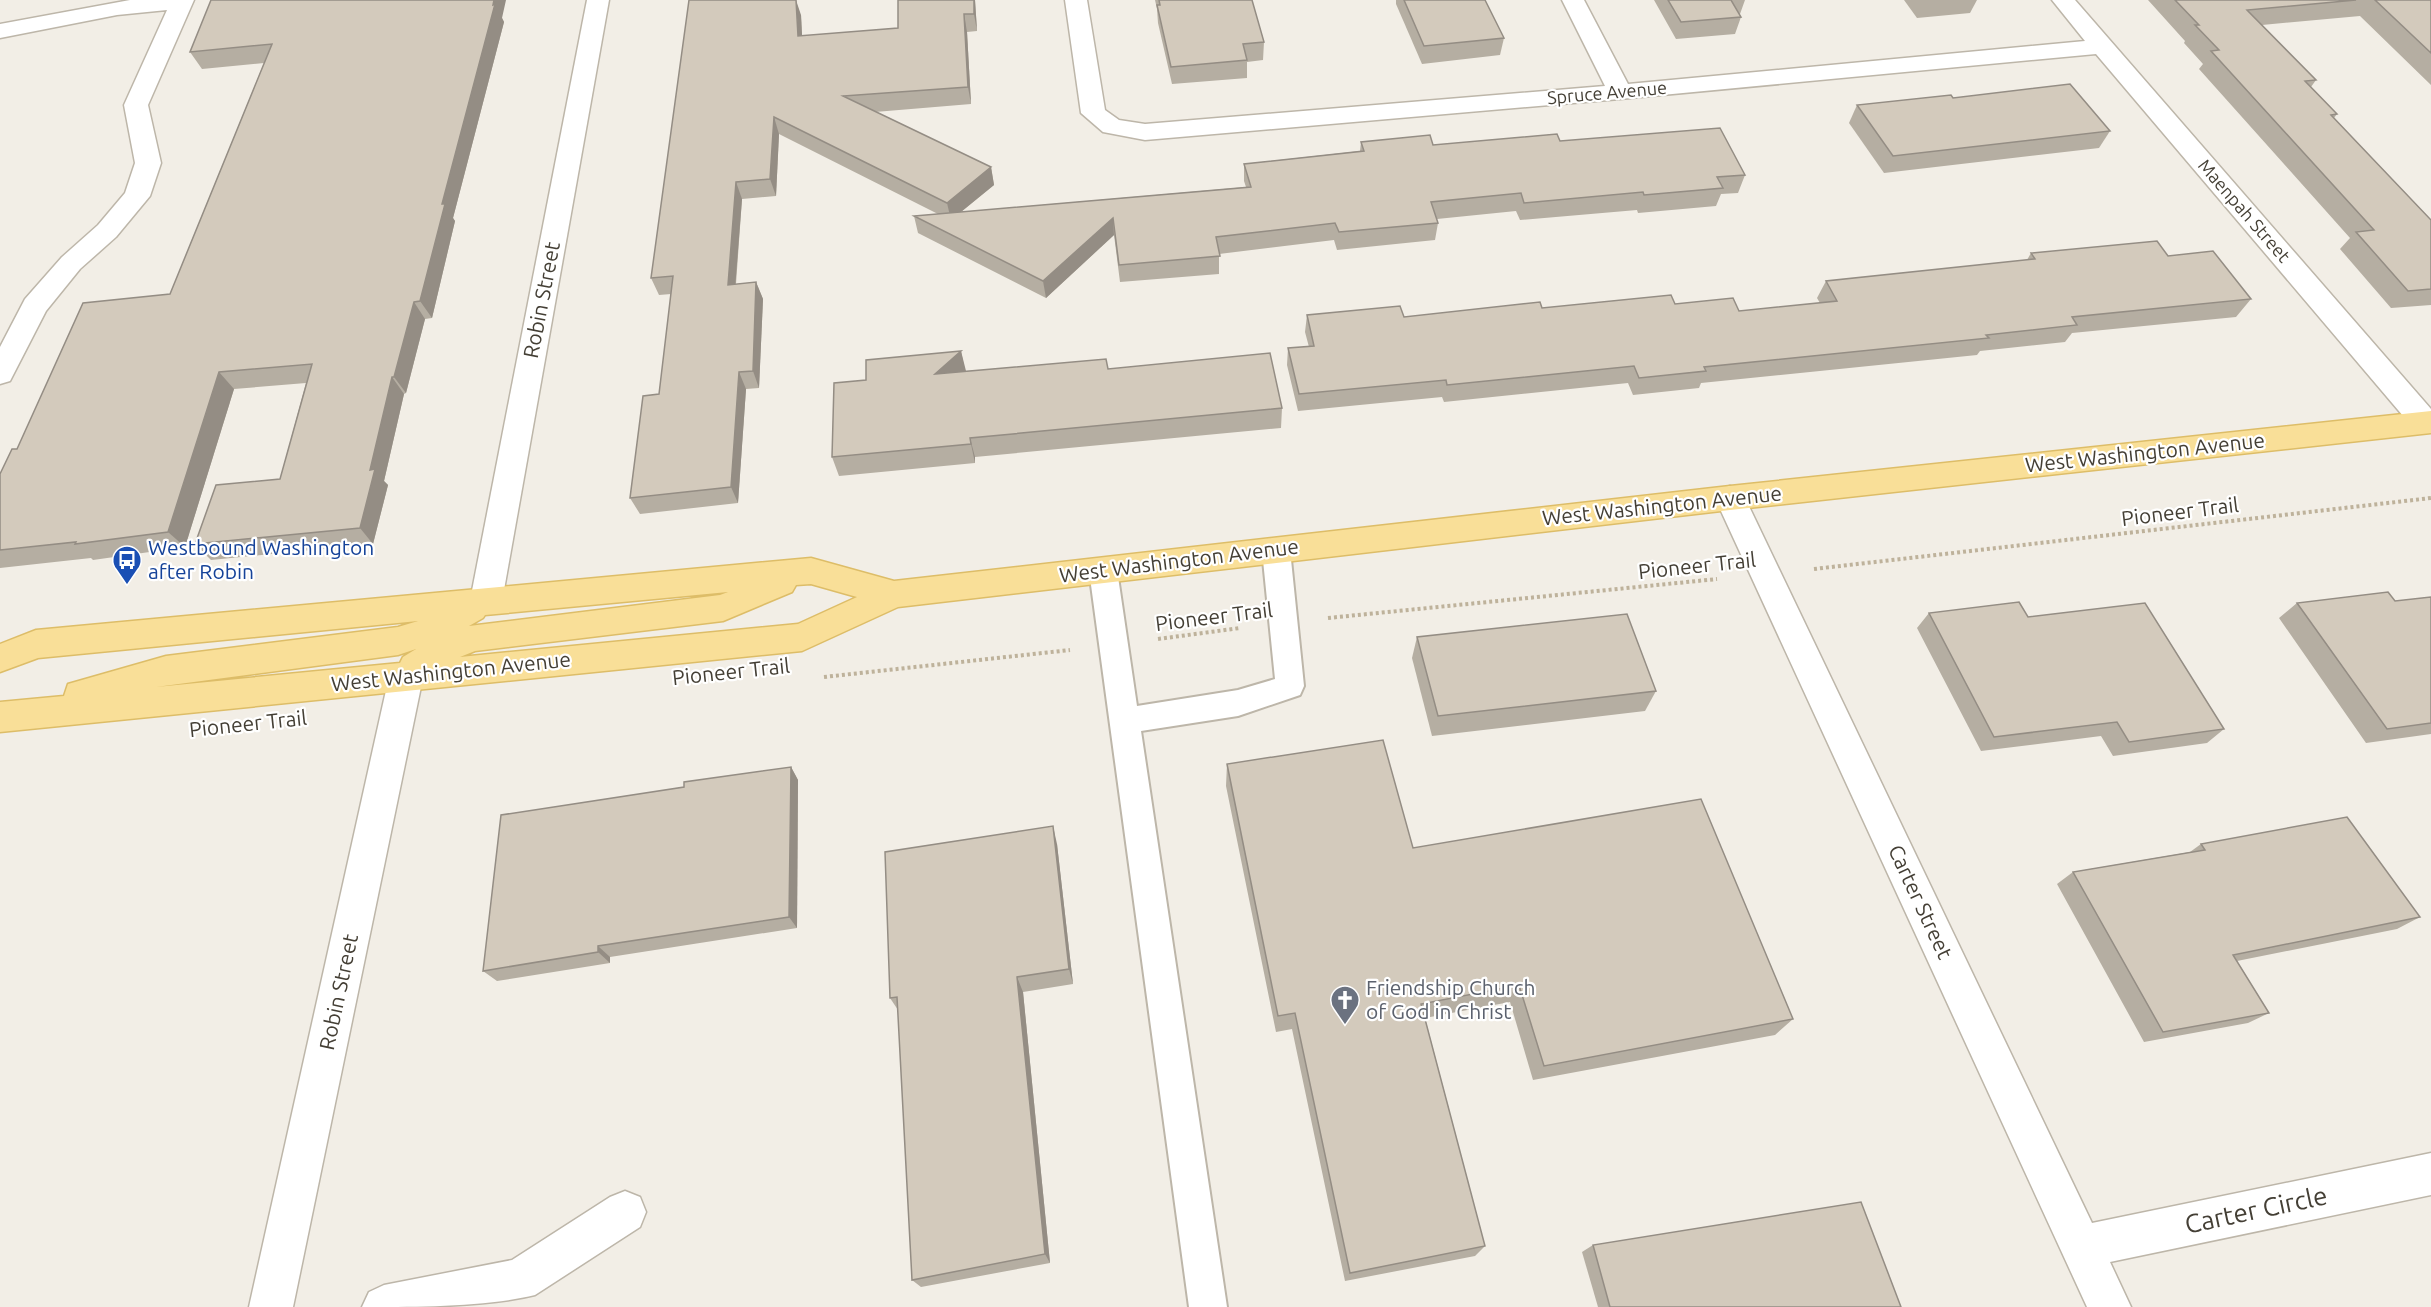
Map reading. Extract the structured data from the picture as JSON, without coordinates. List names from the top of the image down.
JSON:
{
  "streets": {
    "main road": ["West Washington Avenue"],
    "street": [
      "Spruce Avenue",
      "Maenpah Street",
      "Robin Street",
      "Carter Street",
      "Carter Circle"
    ],
    "path": ["Pioneer Trail"]
  },
  "crossings": [
    ["Spruce Avenue", "Maenpah Street"],
    ["Maenpah Street", "West Washington Avenue"],
    ["Robin Street", "West Washington Avenue"],
    ["West Washington Avenue", "Carter Street"],
    ["Pioneer Trail", "Carter Street"],
    ["Carter Street", "Carter Circle"]
  ],
  "places": {
    "bus stop": ["Westbound Washington after Robin"],
    "church": ["Friendship Church of God in Christ"]
  }
}
